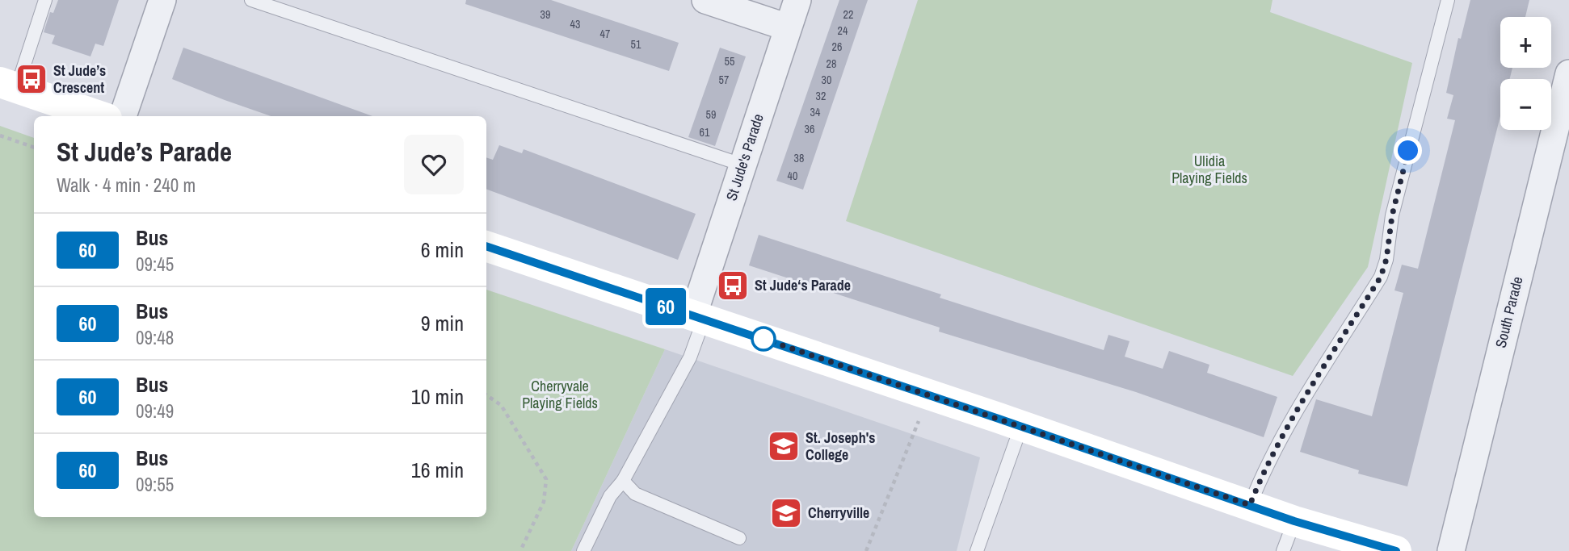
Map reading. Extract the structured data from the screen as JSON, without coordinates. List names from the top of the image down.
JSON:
{
  "streets": {
    "street": ["St Jude's Parade", "South Parade"]
  },
  "parks": ["Ulidia Playing Fields", "Cherryvale Playing Fields"],
  "places": {
    "bus stop": ["St Jude’s Crescent", "St Jude‘s Parade"],
    "school or university": ["St. Joseph's College", "Cherryville"]
  },
  "lines": ["bus line 60"],
  "house_numbers": [
    "39",
    "22",
    "43",
    "24",
    "47",
    "51",
    "26",
    "55",
    "28",
    "57",
    "30",
    "32",
    "34",
    "59",
    "36",
    "61",
    "38",
    "40"
  ],
  "page": {
    "on_map": "60",
    "map_buttons": ["+", "−"],
    "heading": ["St Jude’s Parade", "Walk · 4 min · 240 m"],
    "list": [
      {
        "mark": "60",
        "name": "Bus",
        "note": "09:45",
        "value": "6 min"
      },
      {
        "mark": "60",
        "name": "Bus",
        "note": "09:48",
        "value": "9 min"
      },
      {
        "mark": "60",
        "name": "Bus",
        "note": "09:49",
        "value": "10 min"
      },
      {
        "mark": "60",
        "name": "Bus",
        "note": "09:55",
        "value": "16 min"
      }
    ]
  }
}
